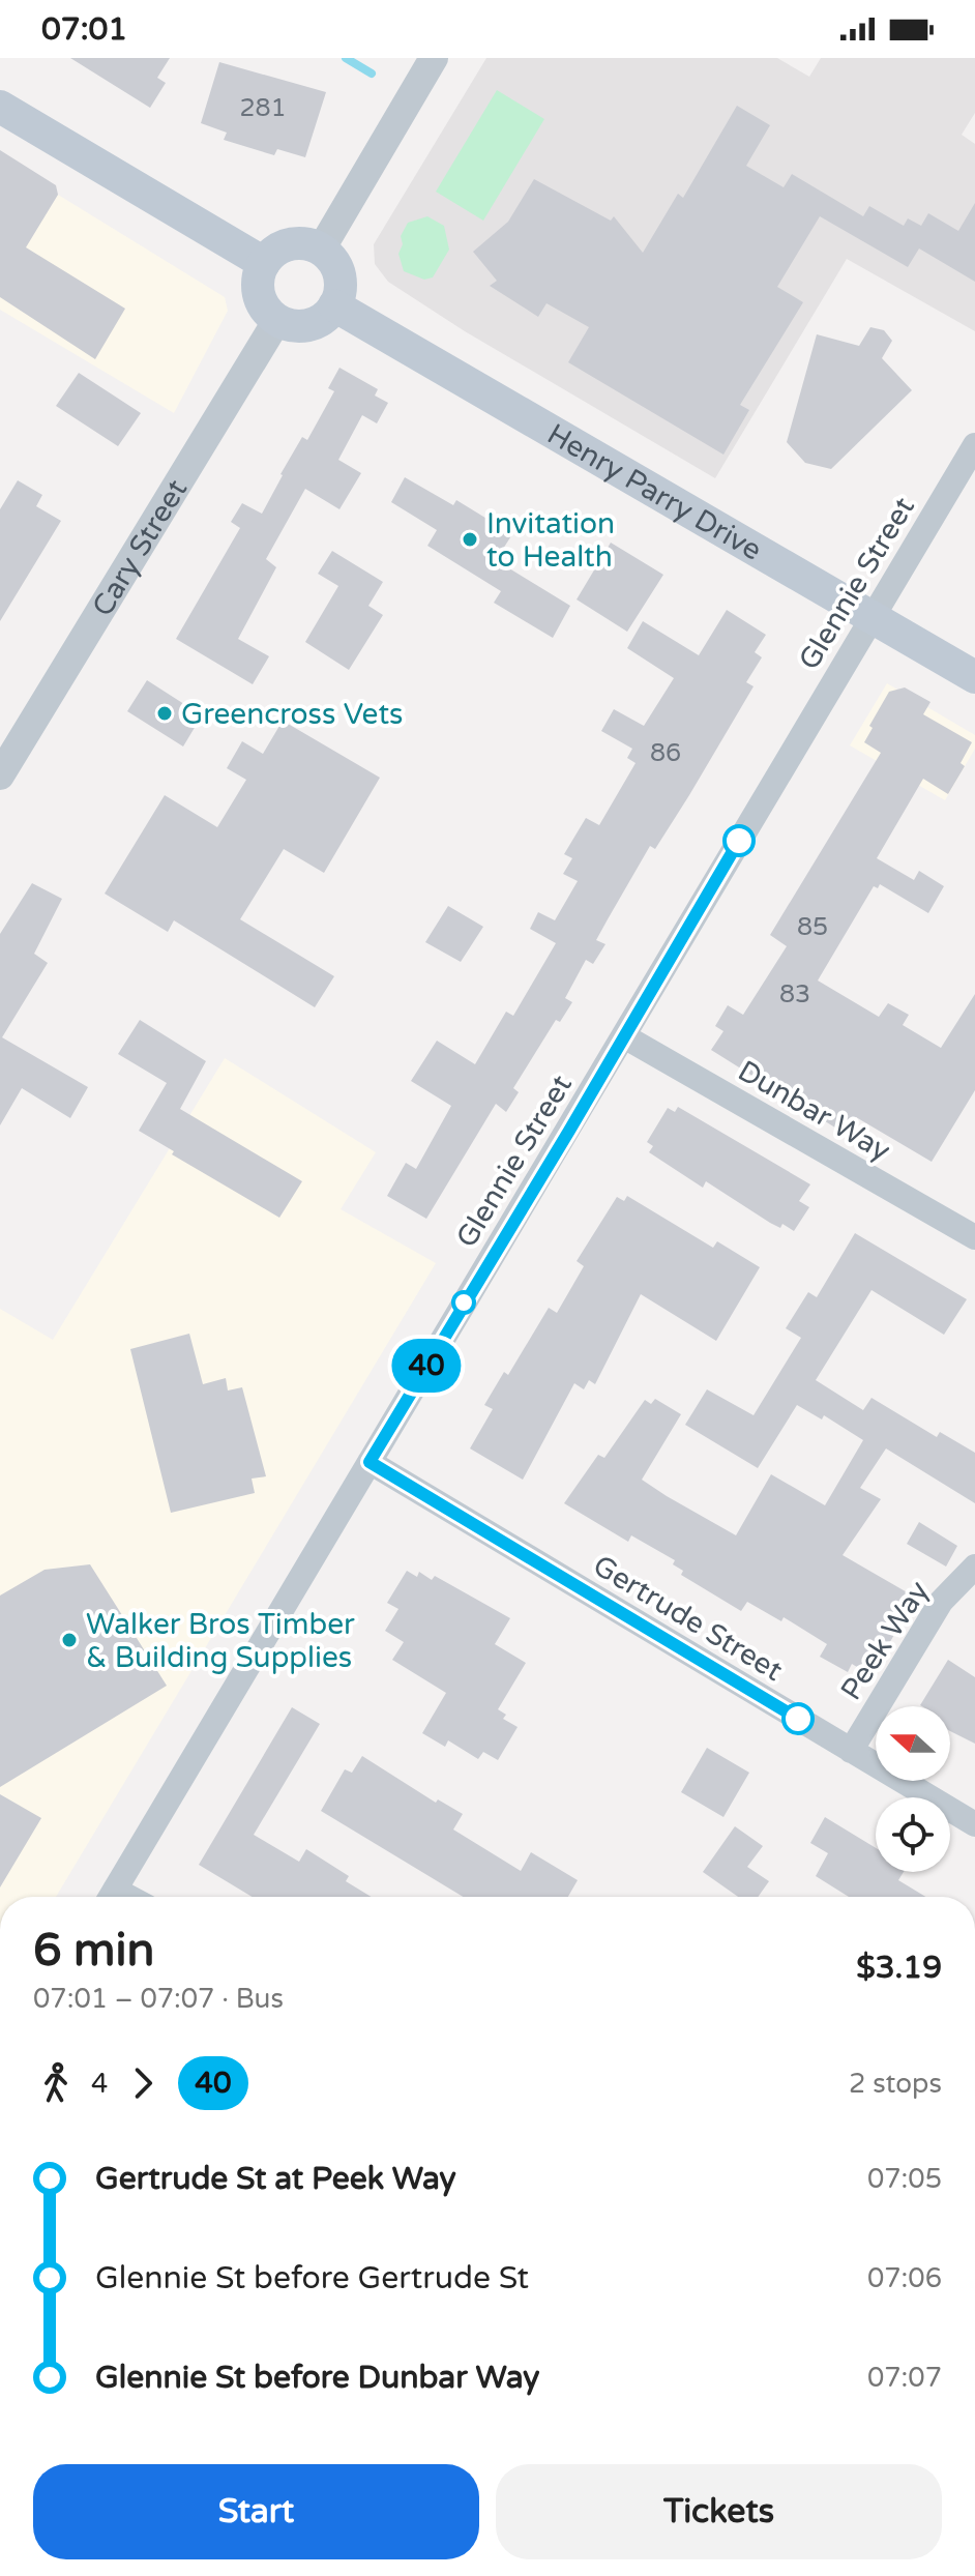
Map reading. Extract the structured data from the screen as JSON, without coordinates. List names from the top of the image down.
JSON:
{
  "streets": {
    "main road": ["Henry Parry Drive"],
    "street": [
      "Cary Street",
      "Glennie Street",
      "Dunbar Way",
      "Gertrude Street",
      "Peek Way"
    ]
  },
  "crossings": [
    ["Henry Parry Drive", "Cary Street"],
    ["Henry Parry Drive", "Glennie Street"],
    ["Glennie Street", "Dunbar Way"],
    ["Glennie Street", "Gertrude Street"],
    ["Gertrude Street", "Peek Way"]
  ],
  "places": ["Invitation to Health", "Greencross Vets", "Walker Bros Timber & Building Supplies"],
  "lines": ["bus line 40"],
  "house_numbers": [
    "281",
    "86",
    "85",
    "83"
  ],
  "north": "left",
  "page": {
    "status": "07:01",
    "on_map": "40",
    "heading": ["6 min", "07:01 – 07:07 · Bus", "$3.19"],
    "legs": ["4", "40", "2 stops"],
    "list": [
      {
        "name": "Gertrude St at Peek Way",
        "value": "07:05"
      },
      {
        "name": "Glennie St before Gertrude St",
        "value": "07:06"
      },
      {
        "name": "Glennie St before Dunbar Way",
        "value": "07:07"
      }
    ],
    "buttons": ["Start", "Tickets"]
  }
}
